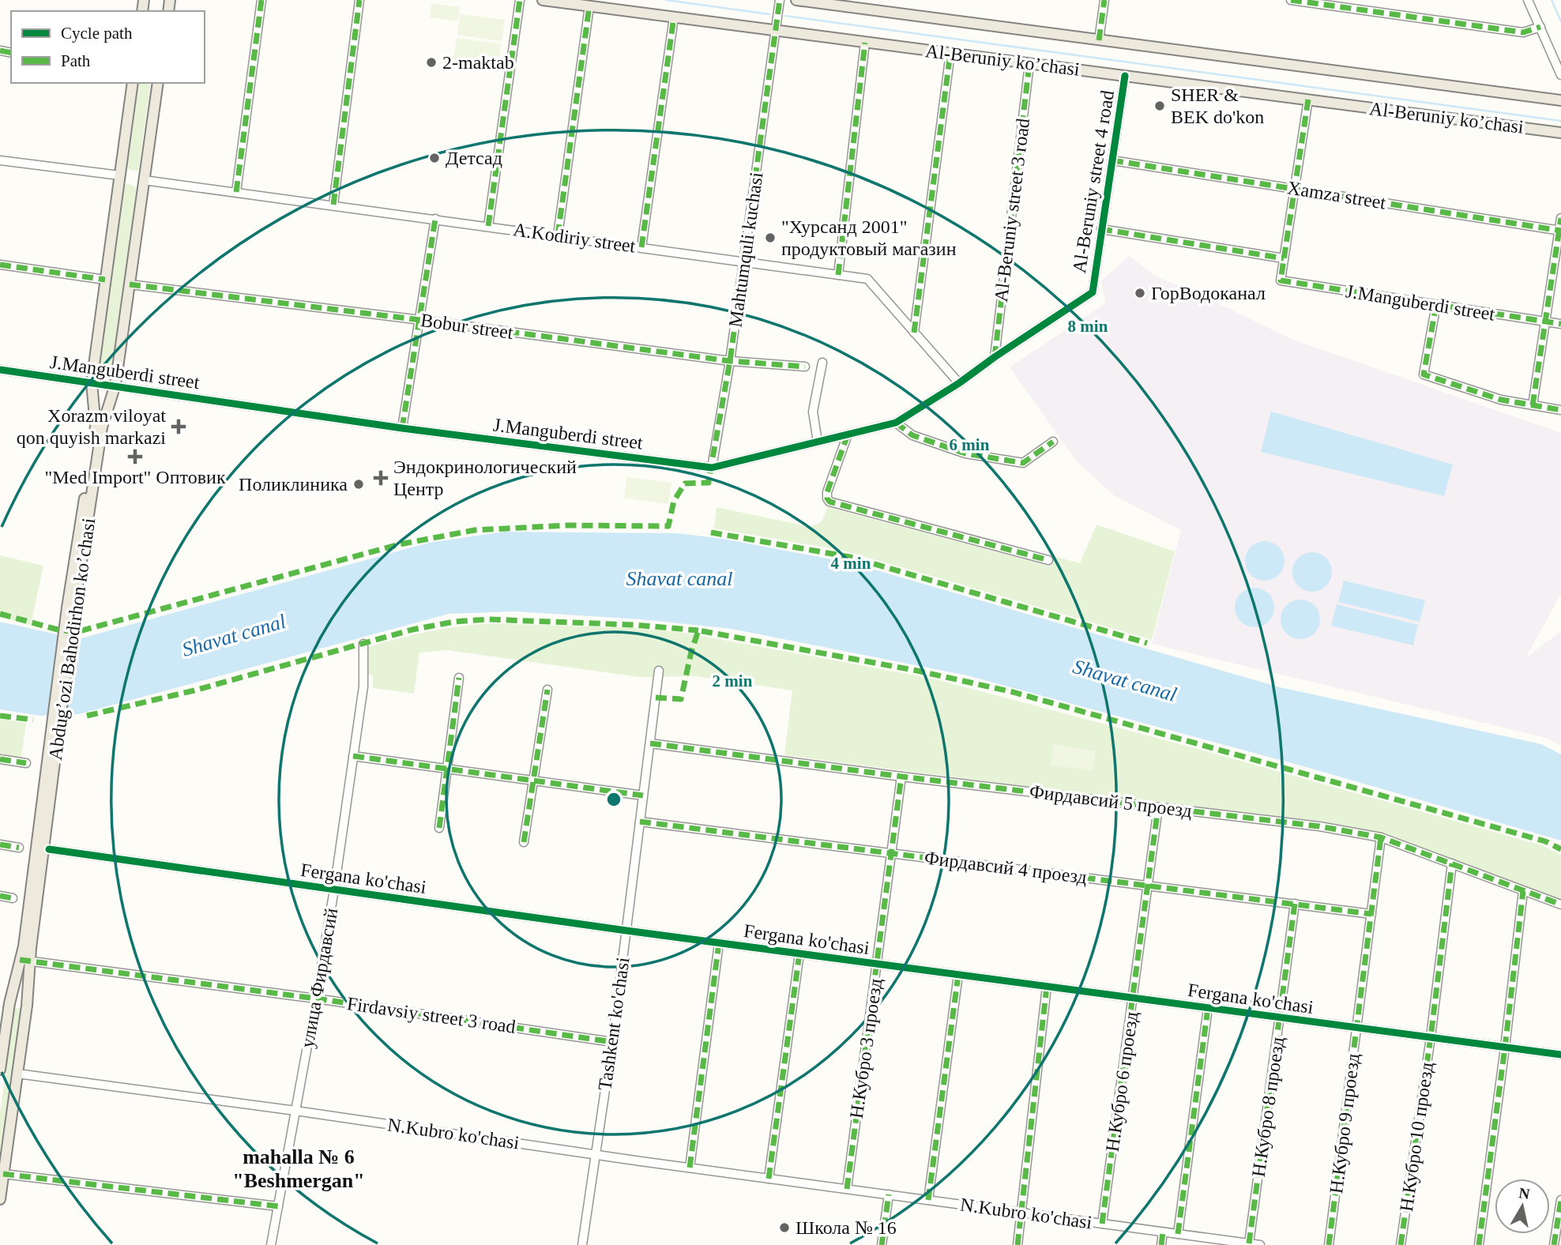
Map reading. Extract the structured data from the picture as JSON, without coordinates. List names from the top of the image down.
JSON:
{
  "streets": {
    "main road": ["Al-Beruniy ko’chasi", "Abdug’ozi Bahodirhon ko’chasi"],
    "street": [
      "Al-Beruniy street 4 road",
      "Xamza street",
      "Al-Beruniy street 3 road",
      "A.Kodiriy street",
      "Mahtumquli kuchasi",
      "J.Manguberdi street",
      "Bobur street",
      "Фирдавсий 5 проезд",
      "Фирдавсий 4 проезд",
      "Fergana ko'chasi",
      "улица Фирдавсий",
      "Firdavsiy street 3 road",
      "Tashkent ko'chasi",
      "Н.Кубро 3 проезд",
      "Н.Кубро 6 проезд",
      "Н.Кубро 8 проезд",
      "Н.Кубро 9 проезд",
      "N.Kubro ko'chasi",
      "Н.Кубро 10 проезд"
    ]
  },
  "crossings": [
    ["Al-Beruniy ko’chasi", "Al-Beruniy street 4 road"],
    ["Al-Beruniy ko’chasi", "Al-Beruniy street 3 road"],
    ["Al-Beruniy ko’chasi", "Mahtumquli kuchasi"],
    ["Al-Beruniy street 4 road", "Xamza street"],
    ["Al-Beruniy street 4 road", "J.Manguberdi street"],
    ["Al-Beruniy street 3 road", "J.Manguberdi street"],
    ["A.Kodiriy street", "Mahtumquli kuchasi"],
    ["A.Kodiriy street", "J.Manguberdi street"],
    ["A.Kodiriy street", "Abdug’ozi Bahodirhon ko’chasi"],
    ["Mahtumquli kuchasi", "J.Manguberdi street"],
    ["Mahtumquli kuchasi", "Bobur street"],
    ["J.Manguberdi street", "Abdug’ozi Bahodirhon ko’chasi"],
    ["Bobur street", "Abdug’ozi Bahodirhon ko’chasi"],
    ["Abdug’ozi Bahodirhon ko’chasi", "Firdavsiy street 3 road"],
    ["Abdug’ozi Bahodirhon ko’chasi", "N.Kubro ko'chasi"],
    ["Фирдавсий 5 проезд", "Tashkent ko'chasi"],
    ["Фирдавсий 5 проезд", "Н.Кубро 3 проезд"],
    ["Фирдавсий 5 проезд", "Н.Кубро 6 проезд"],
    ["Фирдавсий 5 проезд", "Н.Кубро 9 проезд"],
    ["Фирдавсий 5 проезд", "Н.Кубро 10 проезд"],
    ["Фирдавсий 4 проезд", "Tashkent ko'chasi"],
    ["Фирдавсий 4 проезд", "Н.Кубро 3 проезд"],
    ["Фирдавсий 4 проезд", "Н.Кубро 6 проезд"],
    ["Фирдавсий 4 проезд", "Н.Кубро 8 проезд"],
    ["Фирдавсий 4 проезд", "Н.Кубро 9 проезд"],
    ["Fergana ko'chasi", "улица Фирдавсий"],
    ["Fergana ko'chasi", "Tashkent ko'chasi"],
    ["Fergana ko'chasi", "Н.Кубро 3 проезд"],
    ["Fergana ko'chasi", "Н.Кубро 6 проезд"],
    ["Fergana ko'chasi", "Н.Кубро 8 проезд"],
    ["Fergana ko'chasi", "Н.Кубро 9 проезд"],
    ["Fergana ko'chasi", "Н.Кубро 10 проезд"],
    ["улица Фирдавсий", "Firdavsiy street 3 road"],
    ["улица Фирдавсий", "N.Kubro ko'chasi"],
    ["Firdavsiy street 3 road", "Tashkent ko'chasi"],
    ["Tashkent ko'chasi", "N.Kubro ko'chasi"],
    ["Н.Кубро 3 проезд", "N.Kubro ko'chasi"],
    ["Н.Кубро 6 проезд", "N.Kubro ko'chasi"],
    ["Н.Кубро 8 проезд", "N.Kubro ko'chasi"]
  ],
  "districts": ["mahalla № 6 \"Beshmergan\""],
  "water": ["Shavat canal"],
  "places": {
    "other": [
      "2-maktab",
      "SHER & BEK do'kon",
      "Детсад",
      "\"Хурсанд 2001\" продуктовый магазин",
      "ГорВодоканал",
      "Поликлиника",
      "Школа № 16"
    ],
    "health": ["Xorazm viloyat qon quyish markazi", "\"Med Import\" Оптовик", "Эндокринологический Центр"]
  },
  "legend": ["Cycle path", "Path"],
  "north": "top",
  "rings": [
    "8 min",
    "6 min",
    "4 min",
    "2 min"
  ]
}
